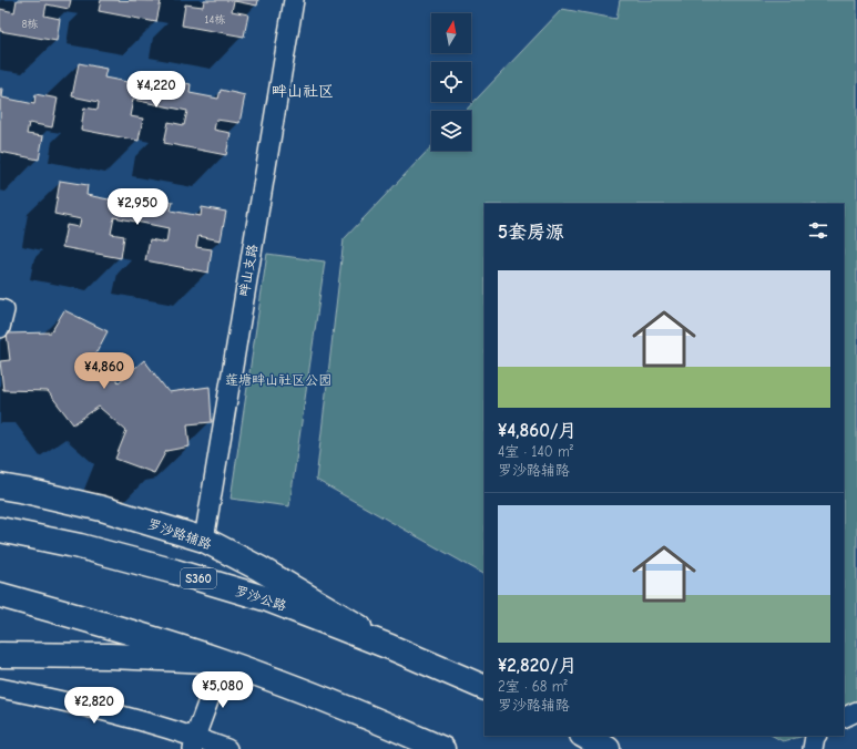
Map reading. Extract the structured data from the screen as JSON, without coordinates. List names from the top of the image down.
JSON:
{
  "streets": {
    "main road": ["罗沙路辅路", "S360", "罗沙公路"],
    "street": ["畔山支路"]
  },
  "crossings": [
    ["畔山支路", "罗沙路辅路"],
    ["罗沙路辅路", "罗沙公路"]
  ],
  "districts": ["畔山社区"],
  "parks": ["莲塘畔山社区公园"],
  "house_numbers": ["14栋", "8栋"],
  "north": "top",
  "page": {
    "price": [
      "¥4,220",
      "¥2,950",
      "¥4,860",
      "¥5,080",
      "¥2,820"
    ],
    "heading": "5套房源",
    "list": [
      {
        "name": "¥4,860/月",
        "note": "4室 · 140 m² · 罗沙路辅路"
      },
      {
        "name": "¥2,820/月",
        "note": "2室 · 68 m² · 罗沙路辅路"
      }
    ]
  }
}
